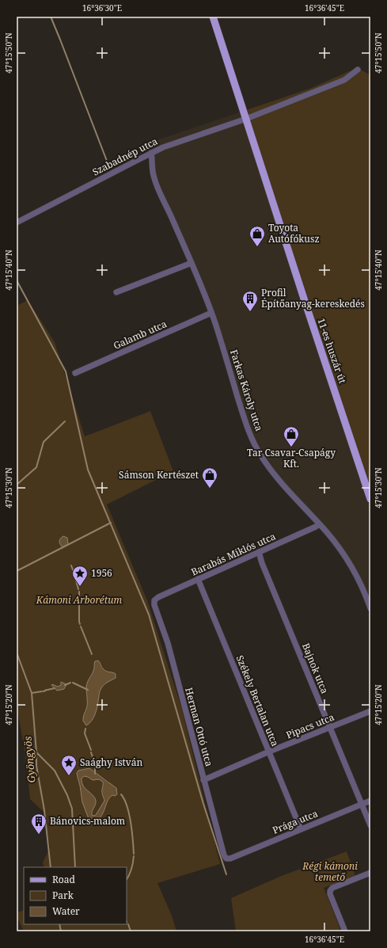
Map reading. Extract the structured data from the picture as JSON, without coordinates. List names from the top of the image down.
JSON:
{
  "streets": {
    "main road": ["11-es huszár út"],
    "street": [
      "Szabadnép utca",
      "Galamb utca",
      "Farkas Károly utca",
      "Barabás Miklós utca",
      "Bajnok utca",
      "Székely Bertalan utca",
      "Pipacs utca",
      "Herman Ottó utca",
      "Prága utca"
    ]
  },
  "crossings": [
    ["Szabadnép utca", "11-es huszár út"],
    ["Szabadnép utca", "Farkas Károly utca"],
    ["Galamb utca", "Farkas Károly utca"],
    ["Farkas Károly utca", "Barabás Miklós utca"],
    ["Barabás Miklós utca", "Bajnok utca"],
    ["Barabás Miklós utca", "Székely Bertalan utca"],
    ["Barabás Miklós utca", "Herman Ottó utca"],
    ["Bajnok utca", "Pipacs utca"],
    ["Bajnok utca", "Prága utca"],
    ["Székely Bertalan utca", "Pipacs utca"],
    ["Székely Bertalan utca", "Prága utca"],
    ["Pipacs utca", "Herman Ottó utca"],
    ["Herman Ottó utca", "Prága utca"]
  ],
  "water": ["Gyöngyös"],
  "parks": ["Kámoni Arborétum", "Régi kámoni temető"],
  "places": {
    "shop": ["Toyota Autófókusz", "Tar Csavar-Csapágy Kft.", "Sámson Kertészet"],
    "building": ["Profil Építőanyag-kereskedés", "Bánovics-malom"],
    "place": ["1956", "Saághy István"]
  },
  "legend": ["Road", "Park", "Water"],
  "coordinates": [
    "16°36'30\"E",
    "16°36'45\"E",
    "47°15'50\"N",
    "47°15'40\"N",
    "47°15'30\"N",
    "47°15'20\"N"
  ]
}
